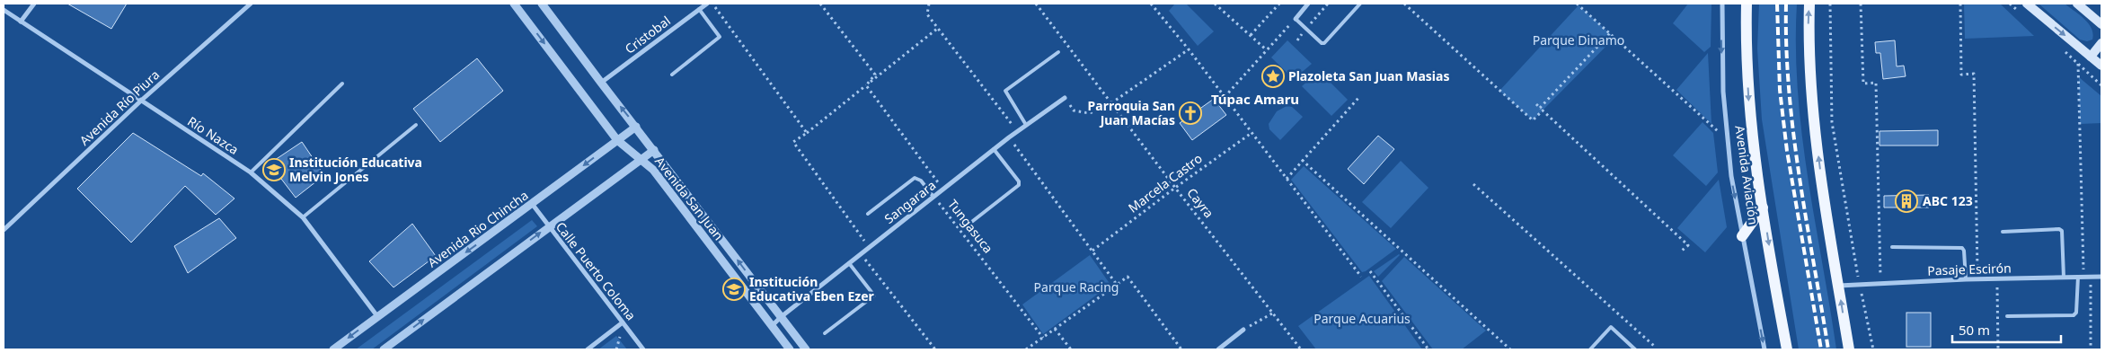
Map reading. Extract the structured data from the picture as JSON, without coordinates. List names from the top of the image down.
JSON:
{
  "streets": {
    "main road": ["Avenida Aviación"],
    "street": [
      "Cristobal",
      "Avenida Río Piura",
      "Río Nazca",
      "Avenida San Juan",
      "Sangarara",
      "Avenida Rio Chincha",
      "Pasaje Escirón",
      "Calle Puerto Coloma"
    ],
    "lane": ["Tungasuca"],
    "path": ["Marcela Castro", "Cayra"]
  },
  "crossings": [
    ["Cristobal", "Avenida San Juan"],
    ["Avenida Río Piura", "Río Nazca"],
    ["Río Nazca", "Avenida Rio Chincha"],
    ["Marcela Castro", "Cayra"],
    ["Avenida San Juan", "Sangarara"],
    ["Avenida San Juan", "Avenida Rio Chincha"],
    ["Sangarara", "Tungasuca"],
    ["Avenida Rio Chincha", "Calle Puerto Coloma"]
  ],
  "one_way": ["Avenida Aviación"],
  "districts": ["Túpac Amaru"],
  "parks": ["Parque Dinamo", "Parque Racing", "Parque Acuarius"],
  "places": {
    "place": ["Plazoleta San Juan Masias"],
    "church": ["Parroquia San Juan Macías"],
    "school or university": ["Institución Educativa Melvin Jones", "Institución Educativa Eben Ezer"],
    "building": ["ABC 123"]
  },
  "scale_bar": "50 m"
}
